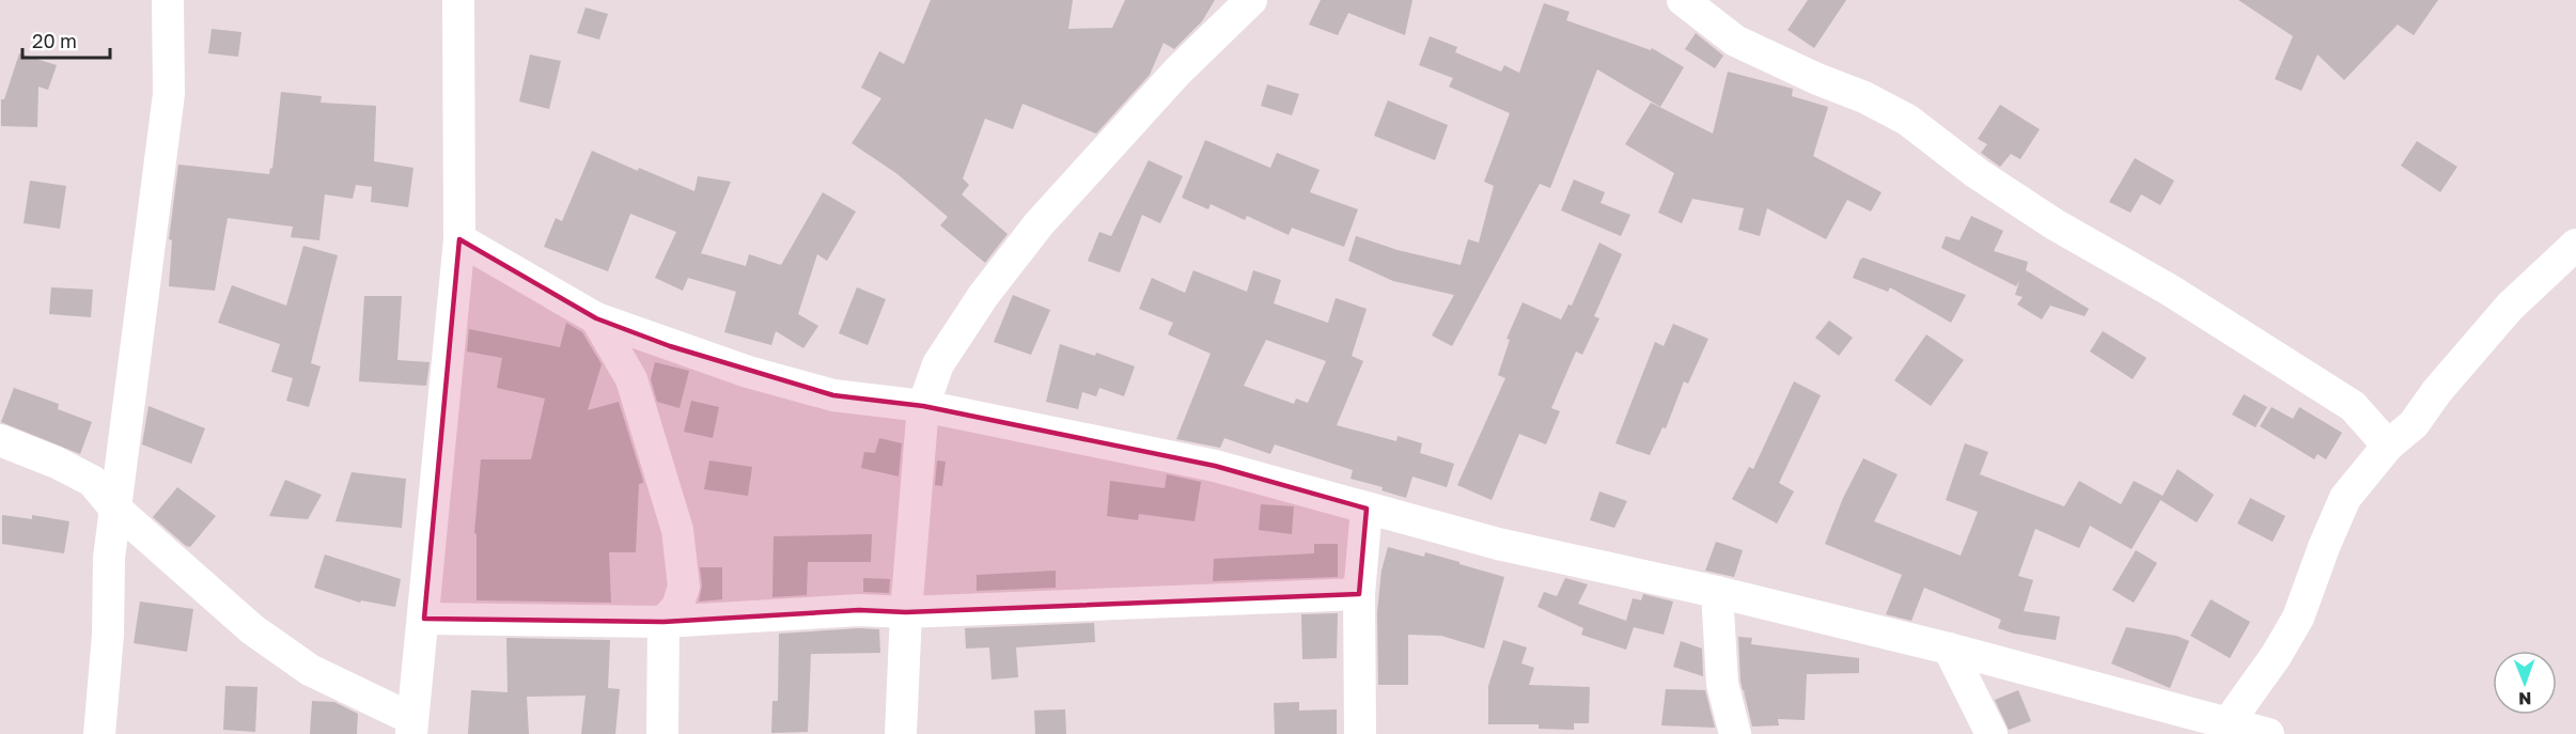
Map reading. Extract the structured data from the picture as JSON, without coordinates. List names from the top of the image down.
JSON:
{
  "scale_bar": "20 m",
  "north": "bottom"
}
